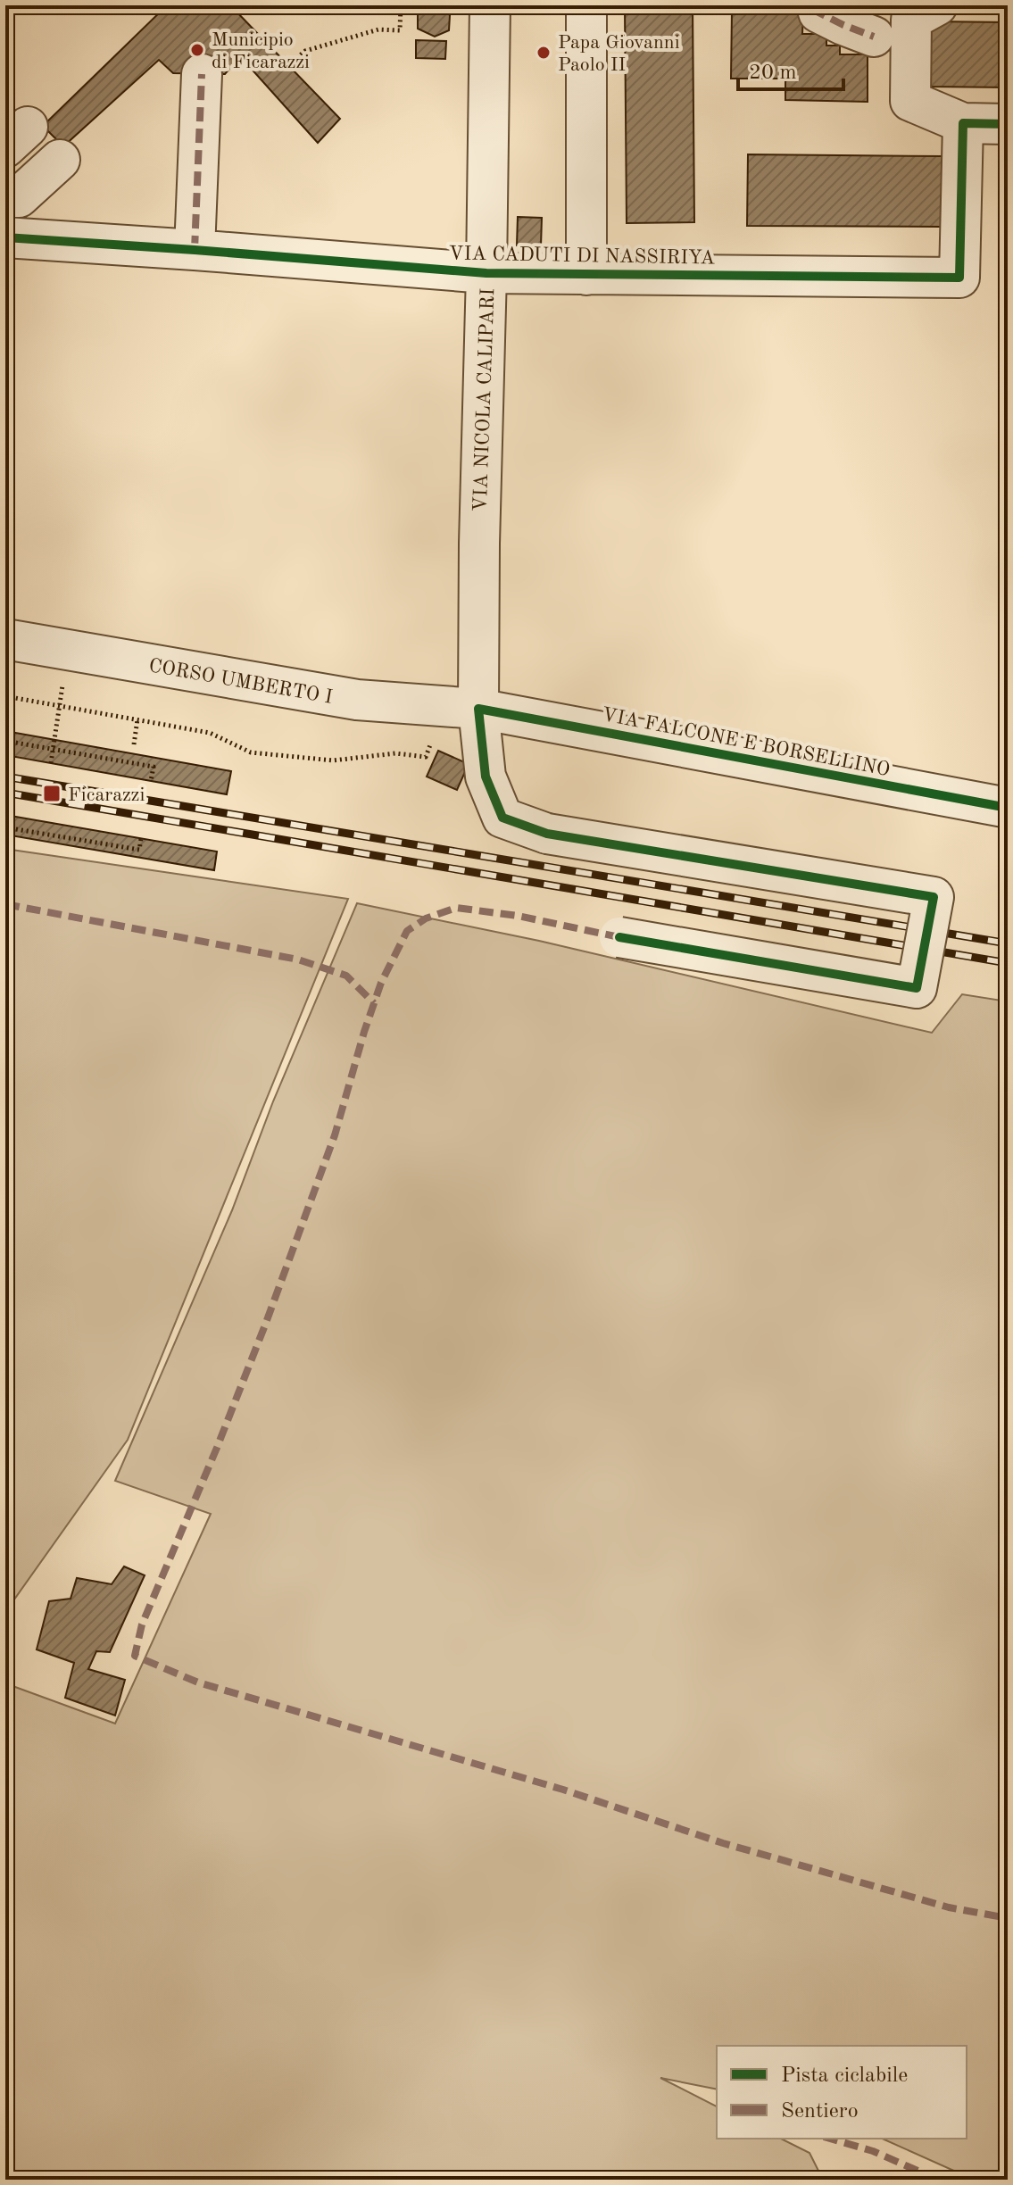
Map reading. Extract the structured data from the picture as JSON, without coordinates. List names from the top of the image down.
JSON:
{
  "streets": {
    "street": [
      "VIA CADUTI DI NASSIRIYA",
      "VIA NICOLA CALIPARI",
      "CORSO UMBERTO I",
      "VIA FALCONE E BORSELLINO"
    ]
  },
  "crossings": [
    ["VIA CADUTI DI NASSIRIYA", "VIA NICOLA CALIPARI"],
    ["VIA NICOLA CALIPARI", "CORSO UMBERTO I"],
    ["VIA NICOLA CALIPARI", "VIA FALCONE E BORSELLINO"],
    ["CORSO UMBERTO I", "VIA FALCONE E BORSELLINO"]
  ],
  "places": {
    "other": ["Municipio di Ficarazzi", "Papa Giovanni Paolo II"],
    "transit": ["Ficarazzi"]
  },
  "legend": ["Pista ciclabile", "Sentiero"],
  "scale_bar": "20 m"
}
